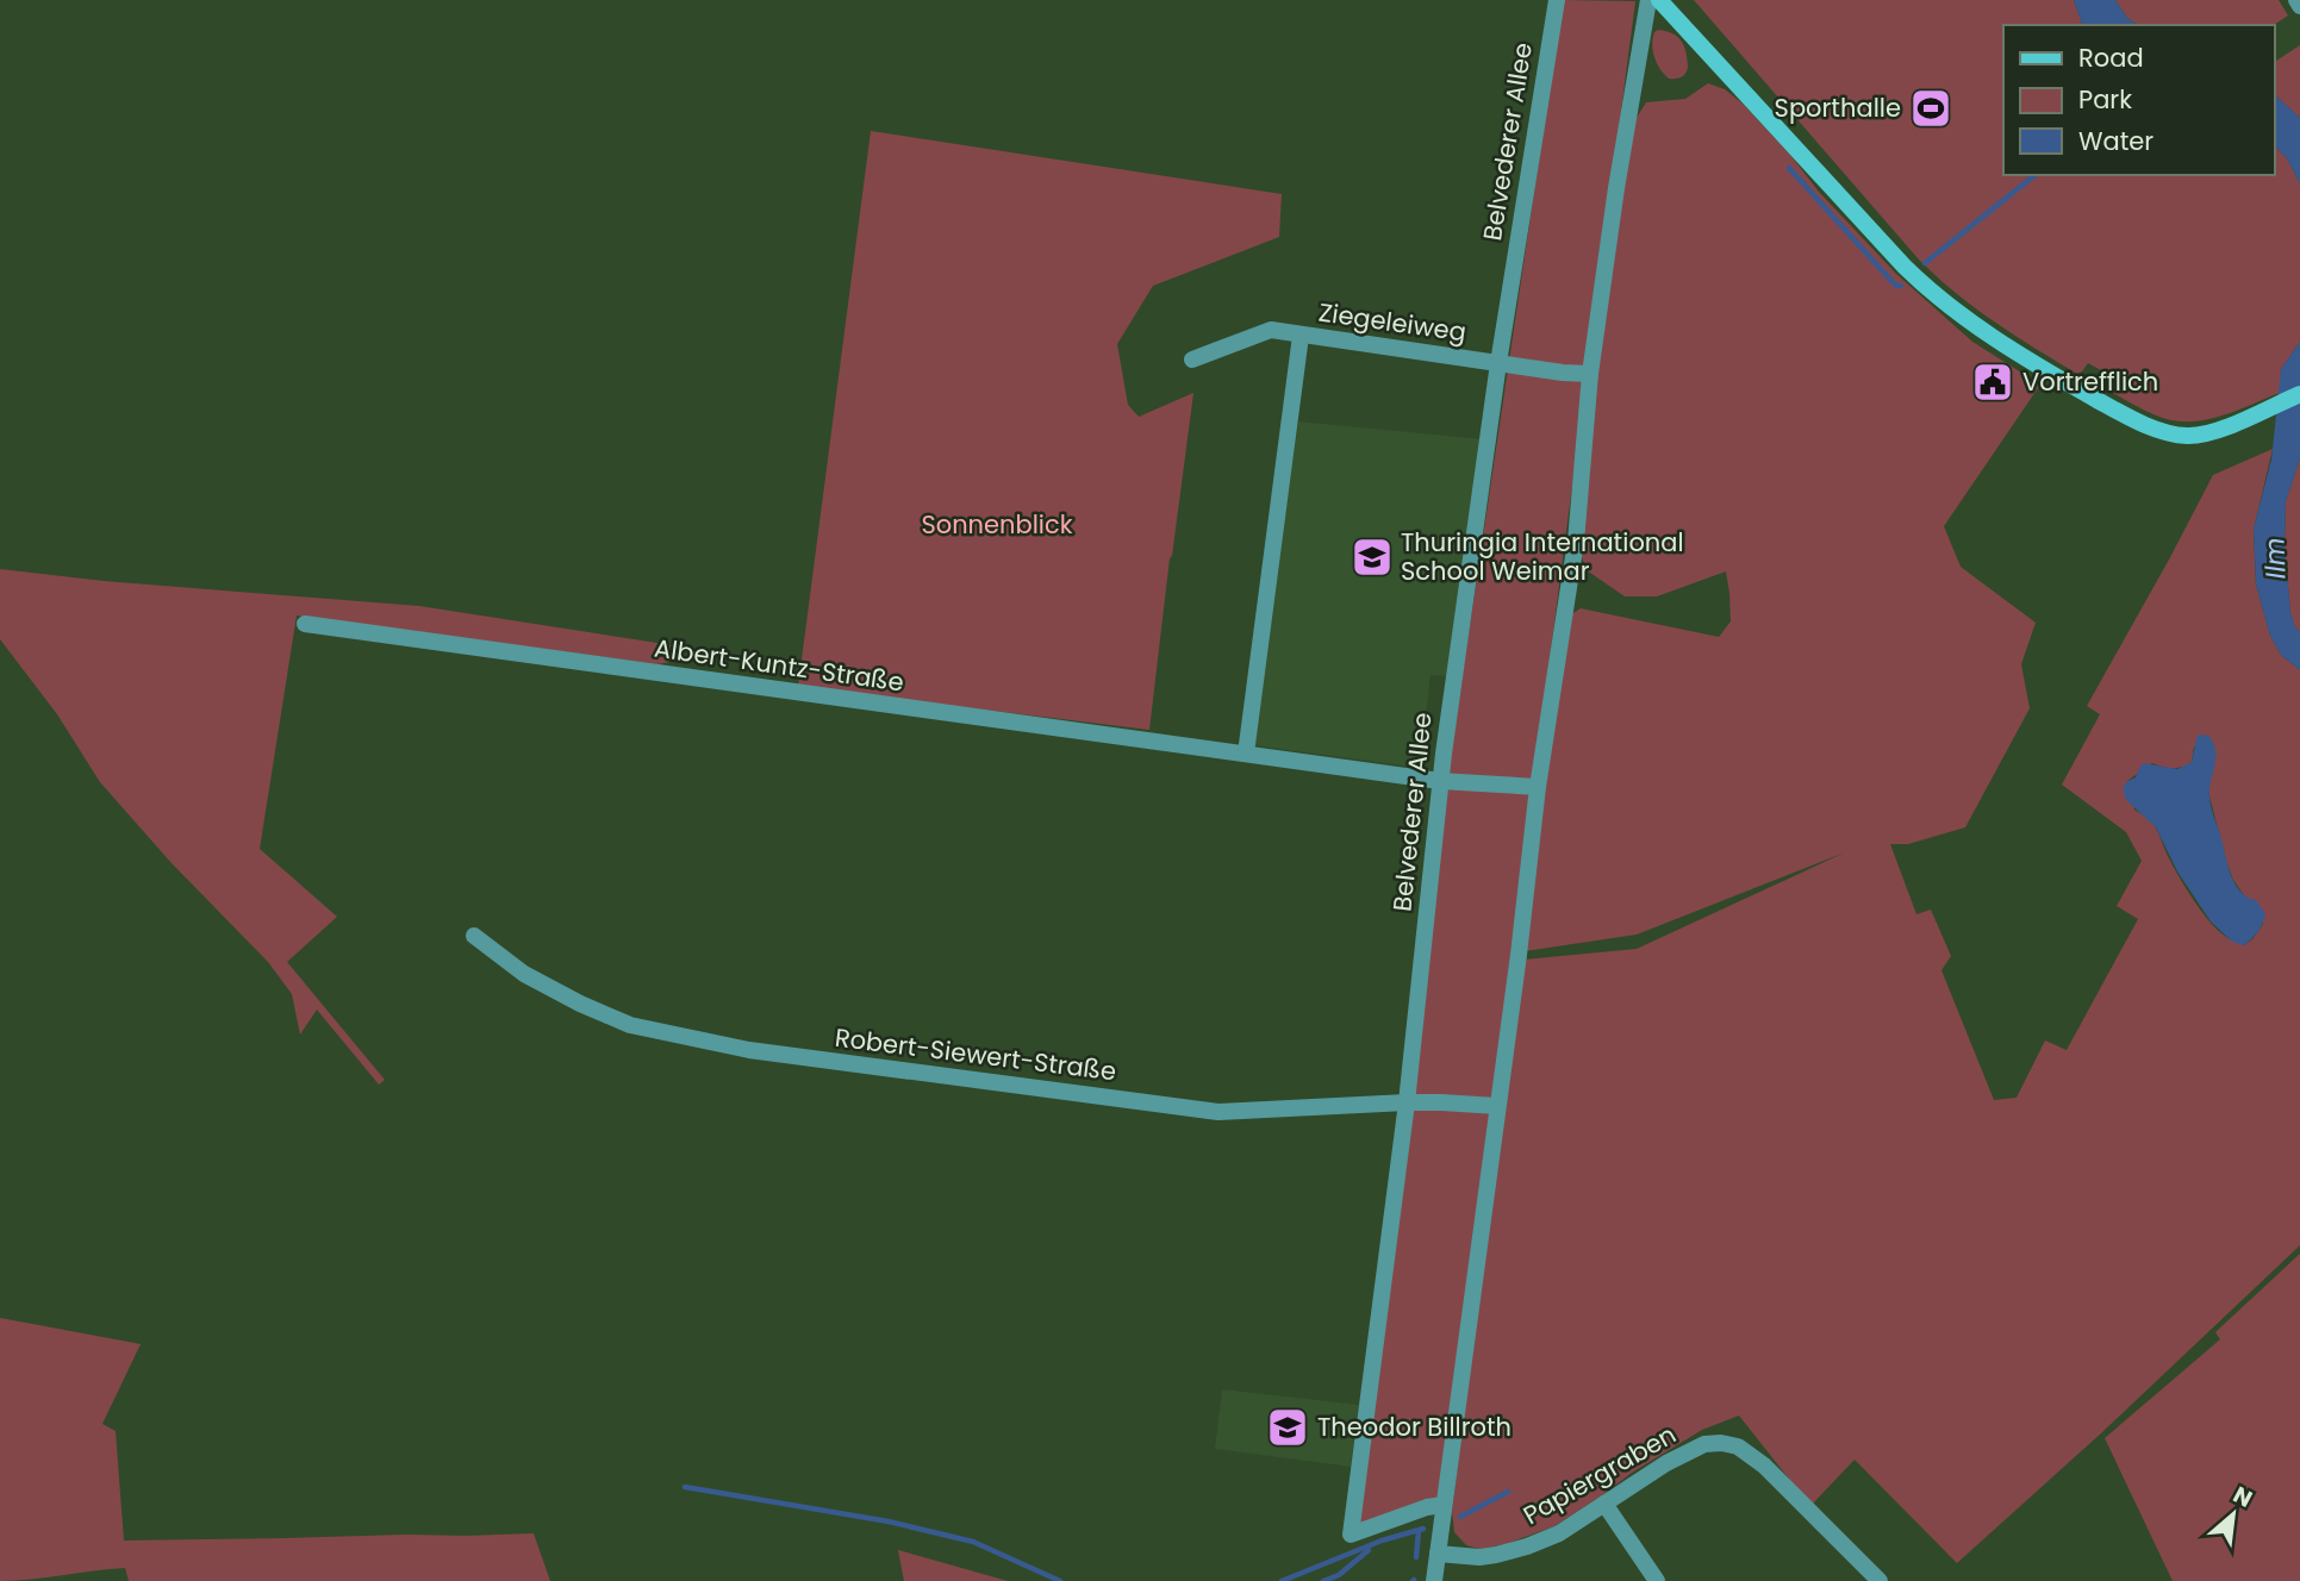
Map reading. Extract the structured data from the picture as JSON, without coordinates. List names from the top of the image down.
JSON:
{
  "streets": {
    "street": [
      "Belvederer Allee",
      "Ziegeleiweg",
      "Albert-Kuntz-Straße",
      "Robert-Siewert-Straße",
      "Papiergraben"
    ]
  },
  "crossings": [
    ["Belvederer Allee", "Ziegeleiweg"],
    ["Belvederer Allee", "Albert-Kuntz-Straße"],
    ["Belvederer Allee", "Robert-Siewert-Straße"]
  ],
  "water": ["Ilm"],
  "parks": ["Sonnenblick"],
  "places": {
    "sports": ["Sporthalle"],
    "public building": ["Vortrefflich"],
    "school or university": ["Thuringia International School Weimar", "Theodor Billroth"]
  },
  "legend": ["Road", "Park", "Water"],
  "north": "top right"
}
